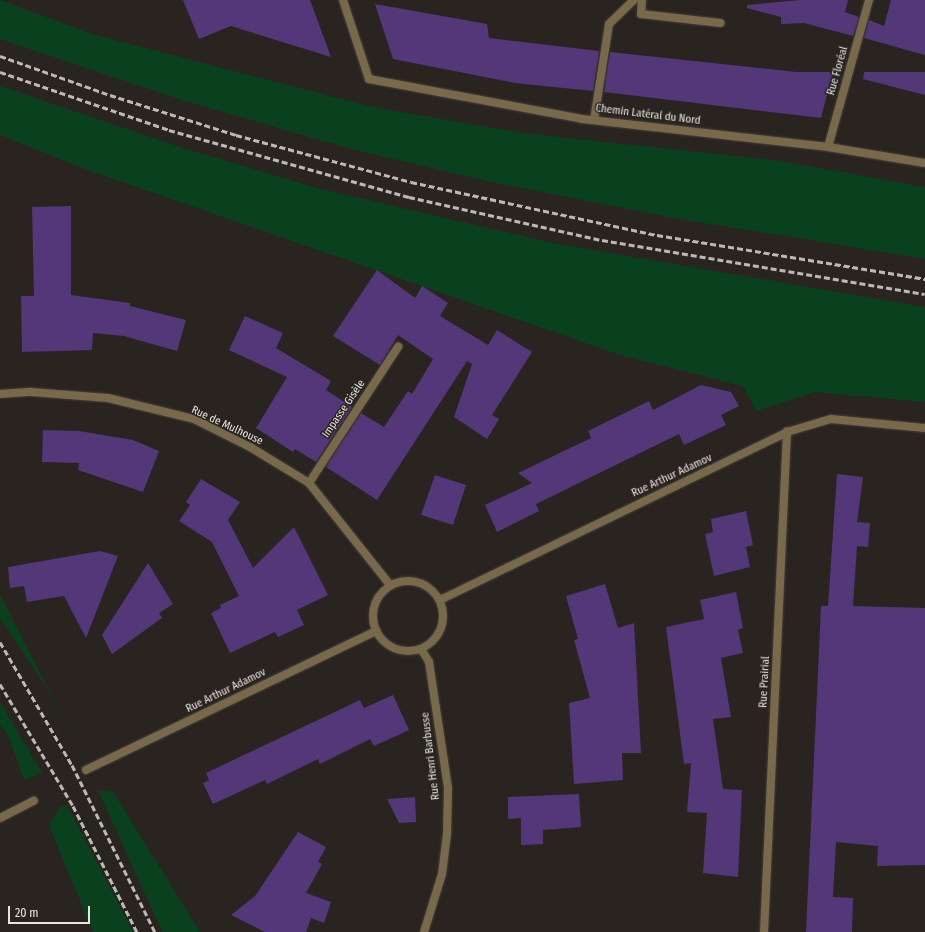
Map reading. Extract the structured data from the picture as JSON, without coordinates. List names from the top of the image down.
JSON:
{
  "streets": {
    "street": [
      "Rue Floréal",
      "Chemin Latéral du Nord",
      "Impasse Gisèle",
      "Rue de Mulhouse",
      "Rue Arthur Adamov",
      "Rue Prairial",
      "Rue Henri Barbusse"
    ]
  },
  "crossings": [
    ["Rue Floréal", "Chemin Latéral du Nord"],
    ["Impasse Gisèle", "Rue de Mulhouse"],
    ["Rue de Mulhouse", "Rue Arthur Adamov"],
    ["Rue de Mulhouse", "Rue Henri Barbusse"],
    ["Rue Arthur Adamov", "Rue Prairial"],
    ["Rue Arthur Adamov", "Rue Henri Barbusse"]
  ],
  "scale_bar": "20 m"
}
